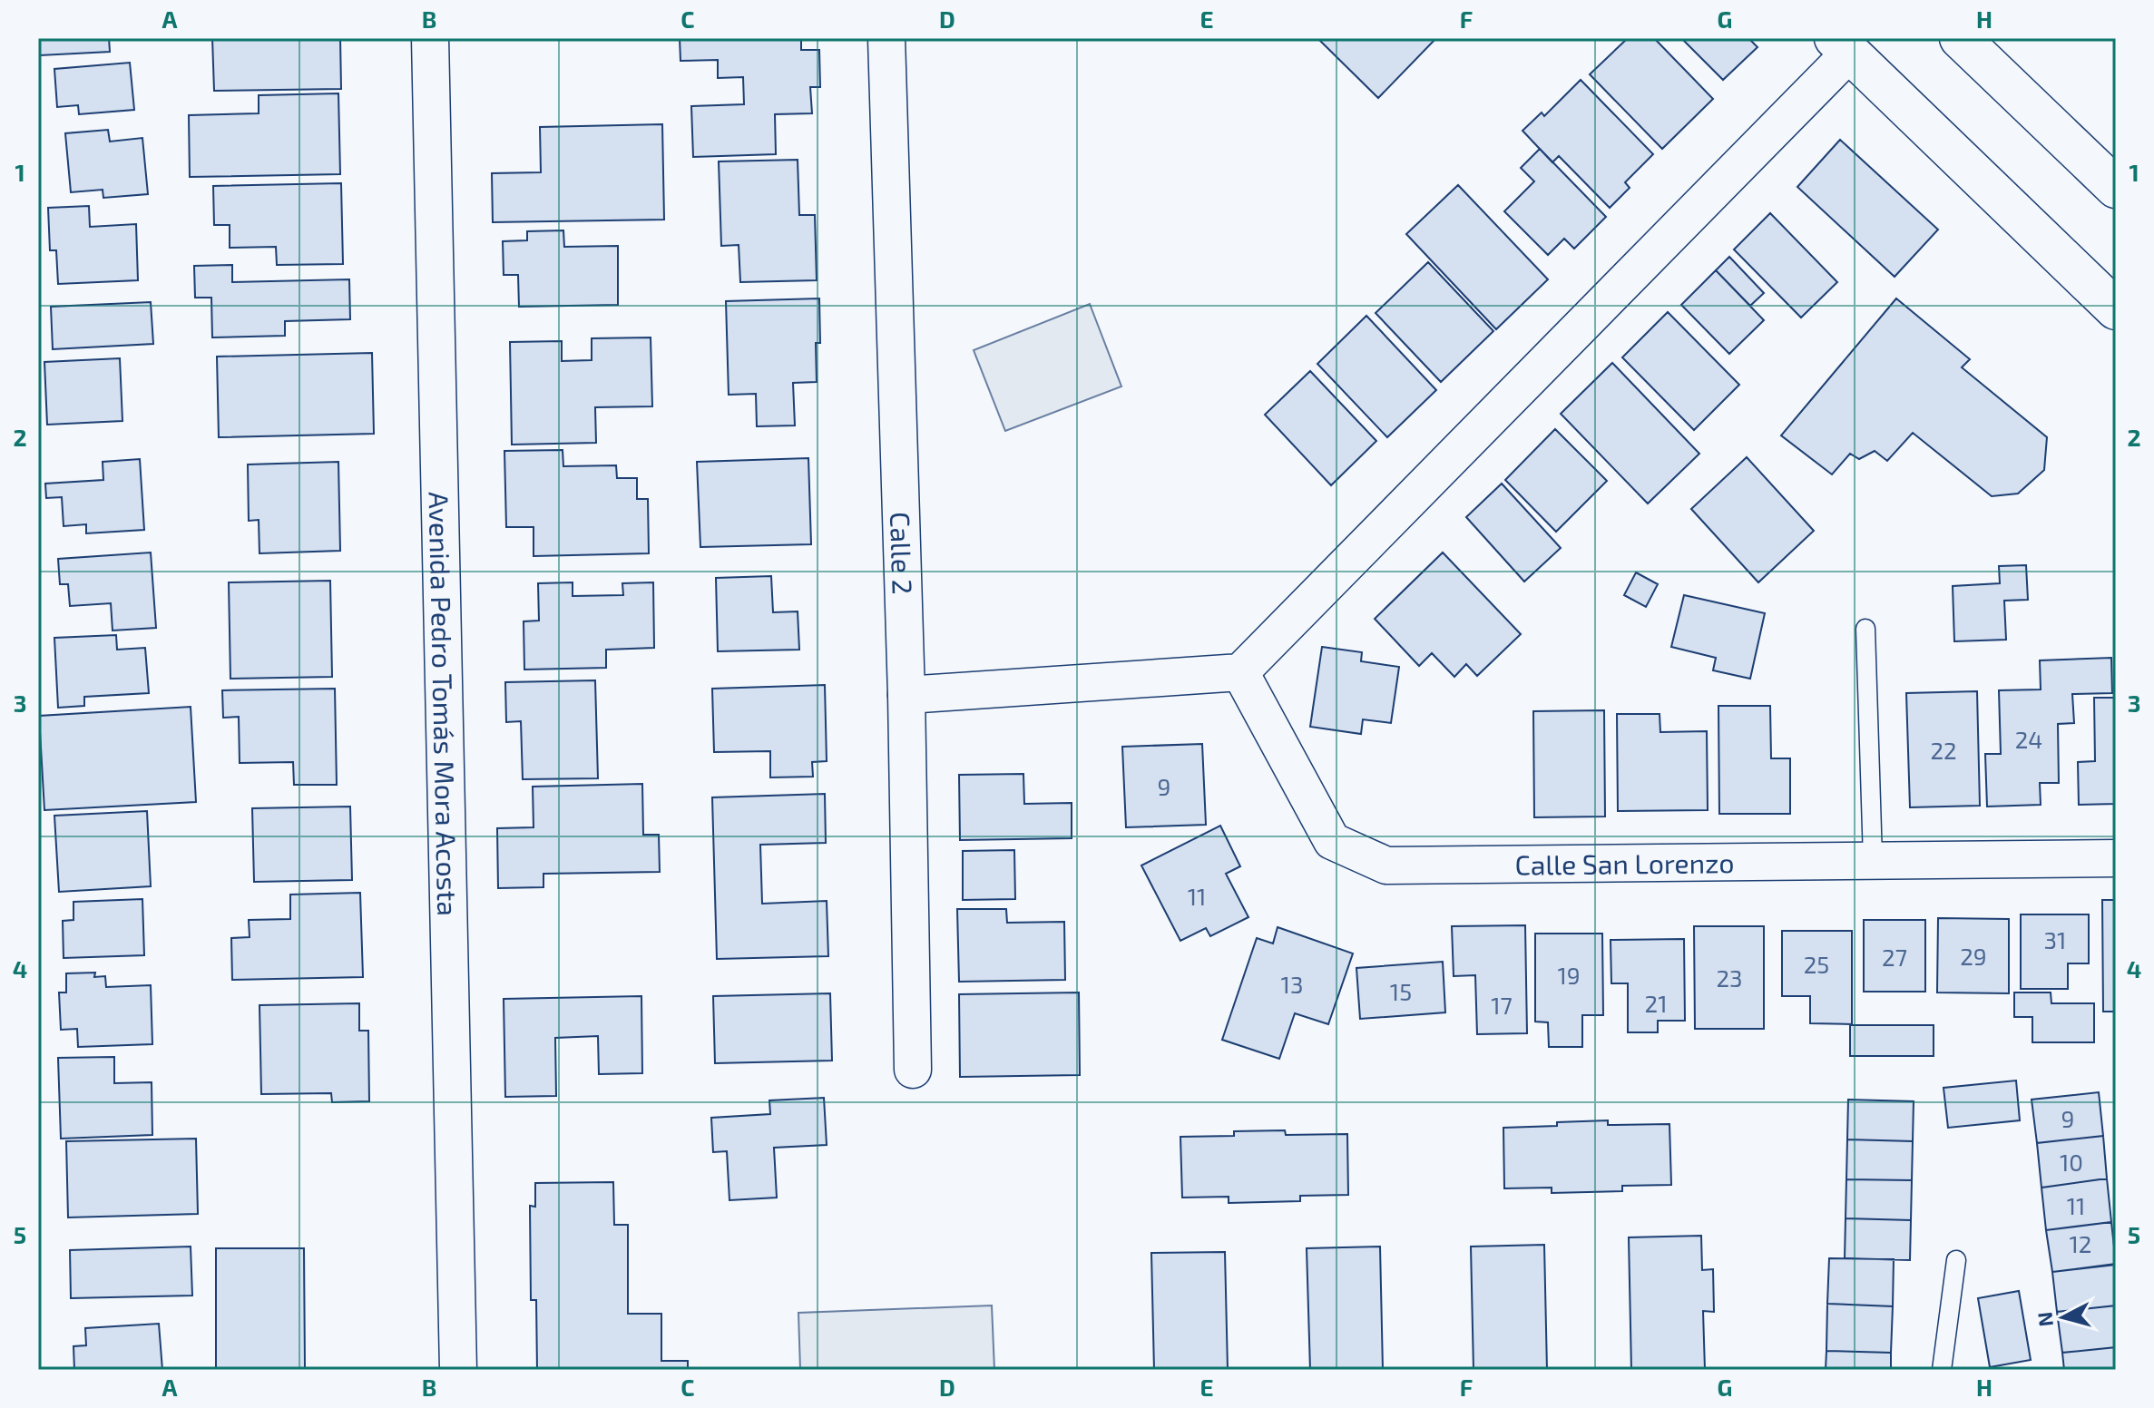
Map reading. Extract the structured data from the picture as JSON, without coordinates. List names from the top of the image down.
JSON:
{
  "streets": {
    "street": ["Calle 2", "Avenida Pedro Tomás Mora Acosta", "Calle San Lorenzo"]
  },
  "house_numbers": [
    "24",
    "22",
    "9",
    "11",
    "31",
    "29",
    "27",
    "25",
    "19",
    "23",
    "13",
    "15",
    "21",
    "17",
    "9",
    "10",
    "11",
    "12"
  ],
  "north": "left",
  "grid": {
    "columns": [
      "A",
      "B",
      "C",
      "D",
      "E",
      "F",
      "G",
      "H"
    ],
    "rows": [
      "1",
      "2",
      "3",
      "4",
      "5"
    ]
  }
}
